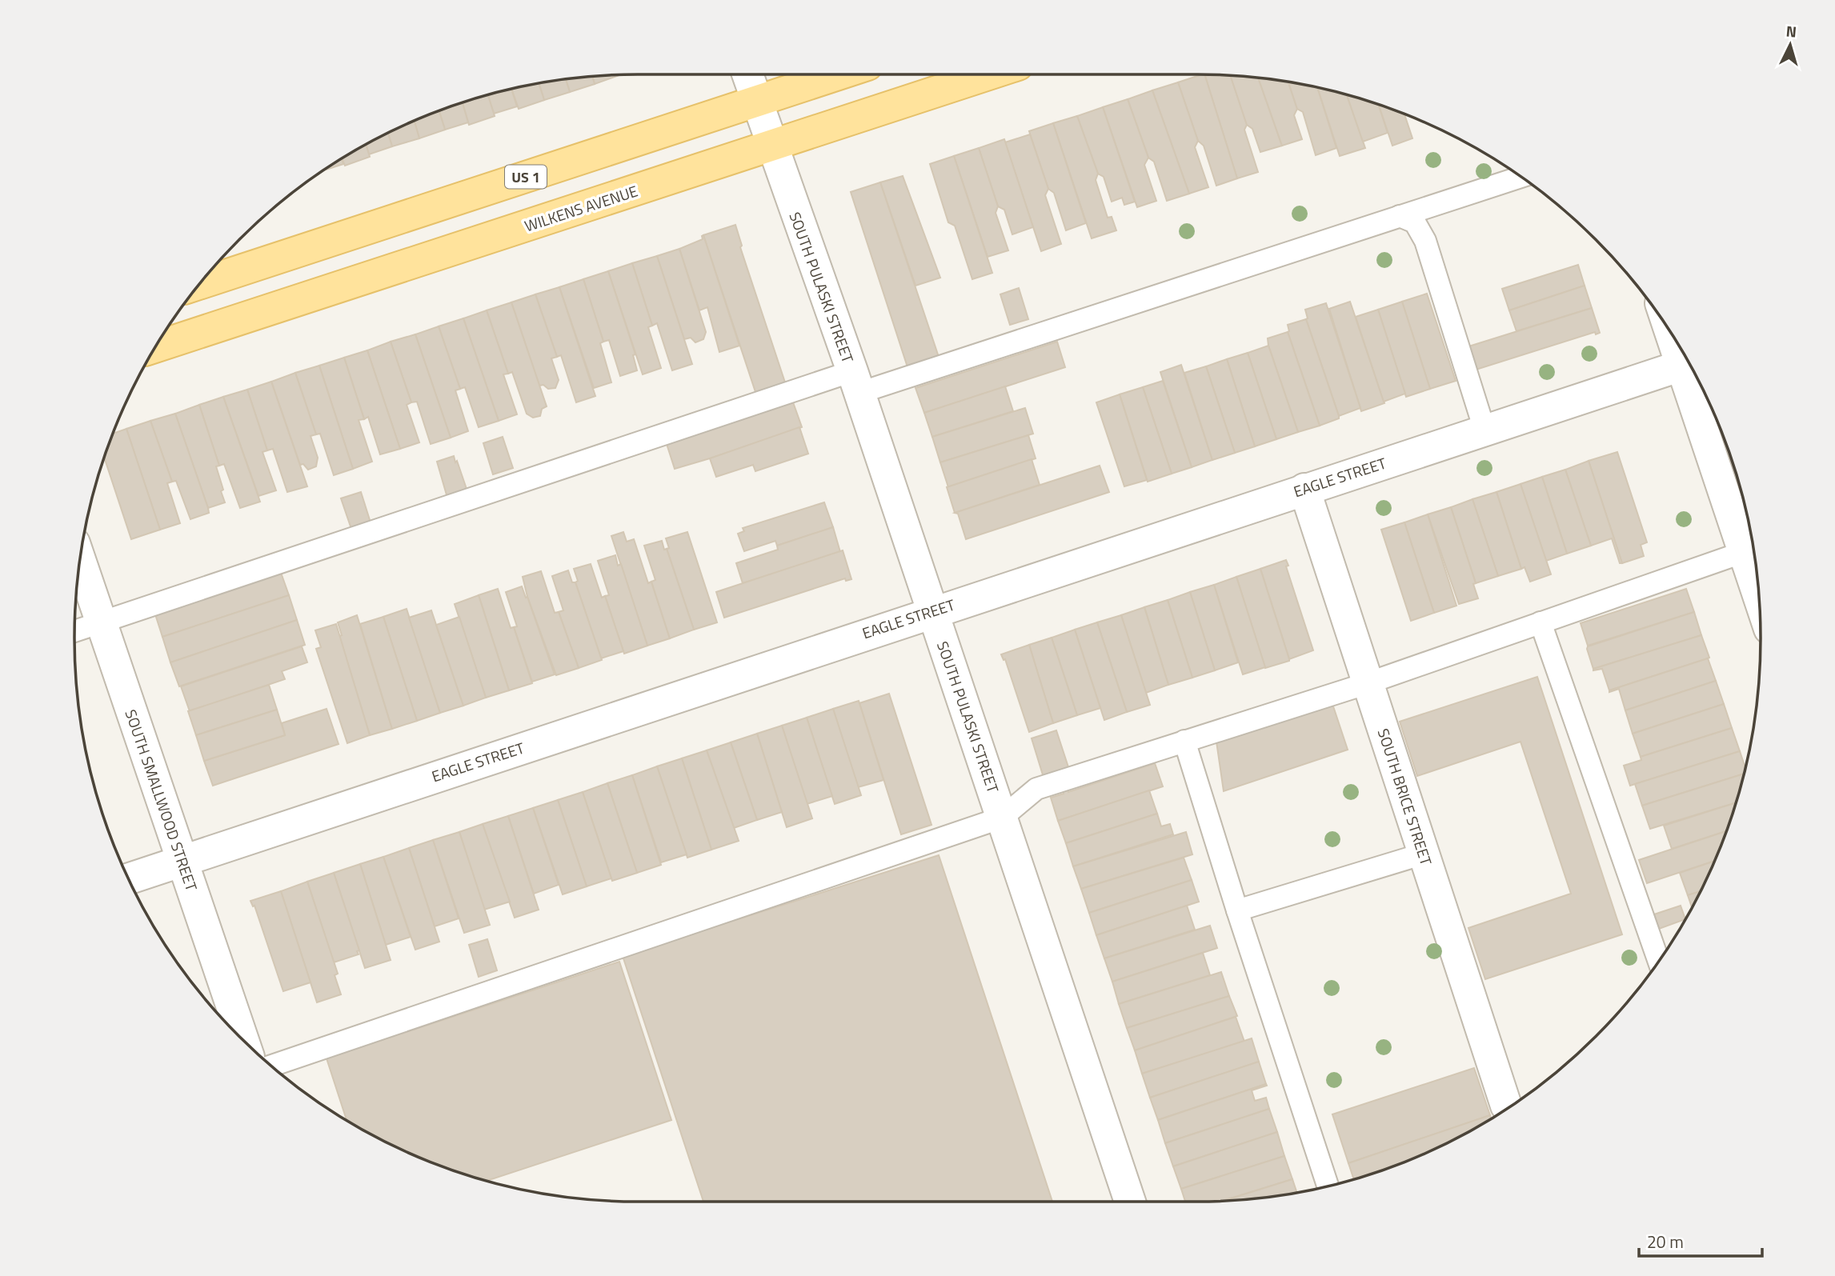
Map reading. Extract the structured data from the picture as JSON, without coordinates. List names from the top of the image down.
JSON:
{
  "streets": {
    "main road": ["US 1", "WILKENS AVENUE"],
    "street": [
      "SOUTH PULASKI STREET",
      "EAGLE STREET",
      "SOUTH BRICE STREET",
      "SOUTH SMALLWOOD STREET"
    ]
  },
  "crossings": [
    ["US 1", "SOUTH PULASKI STREET"],
    ["WILKENS AVENUE", "SOUTH PULASKI STREET"],
    ["SOUTH PULASKI STREET", "EAGLE STREET"],
    ["EAGLE STREET", "SOUTH BRICE STREET"],
    ["EAGLE STREET", "SOUTH SMALLWOOD STREET"]
  ],
  "scale_bar": "20 m",
  "north": "top"
}
